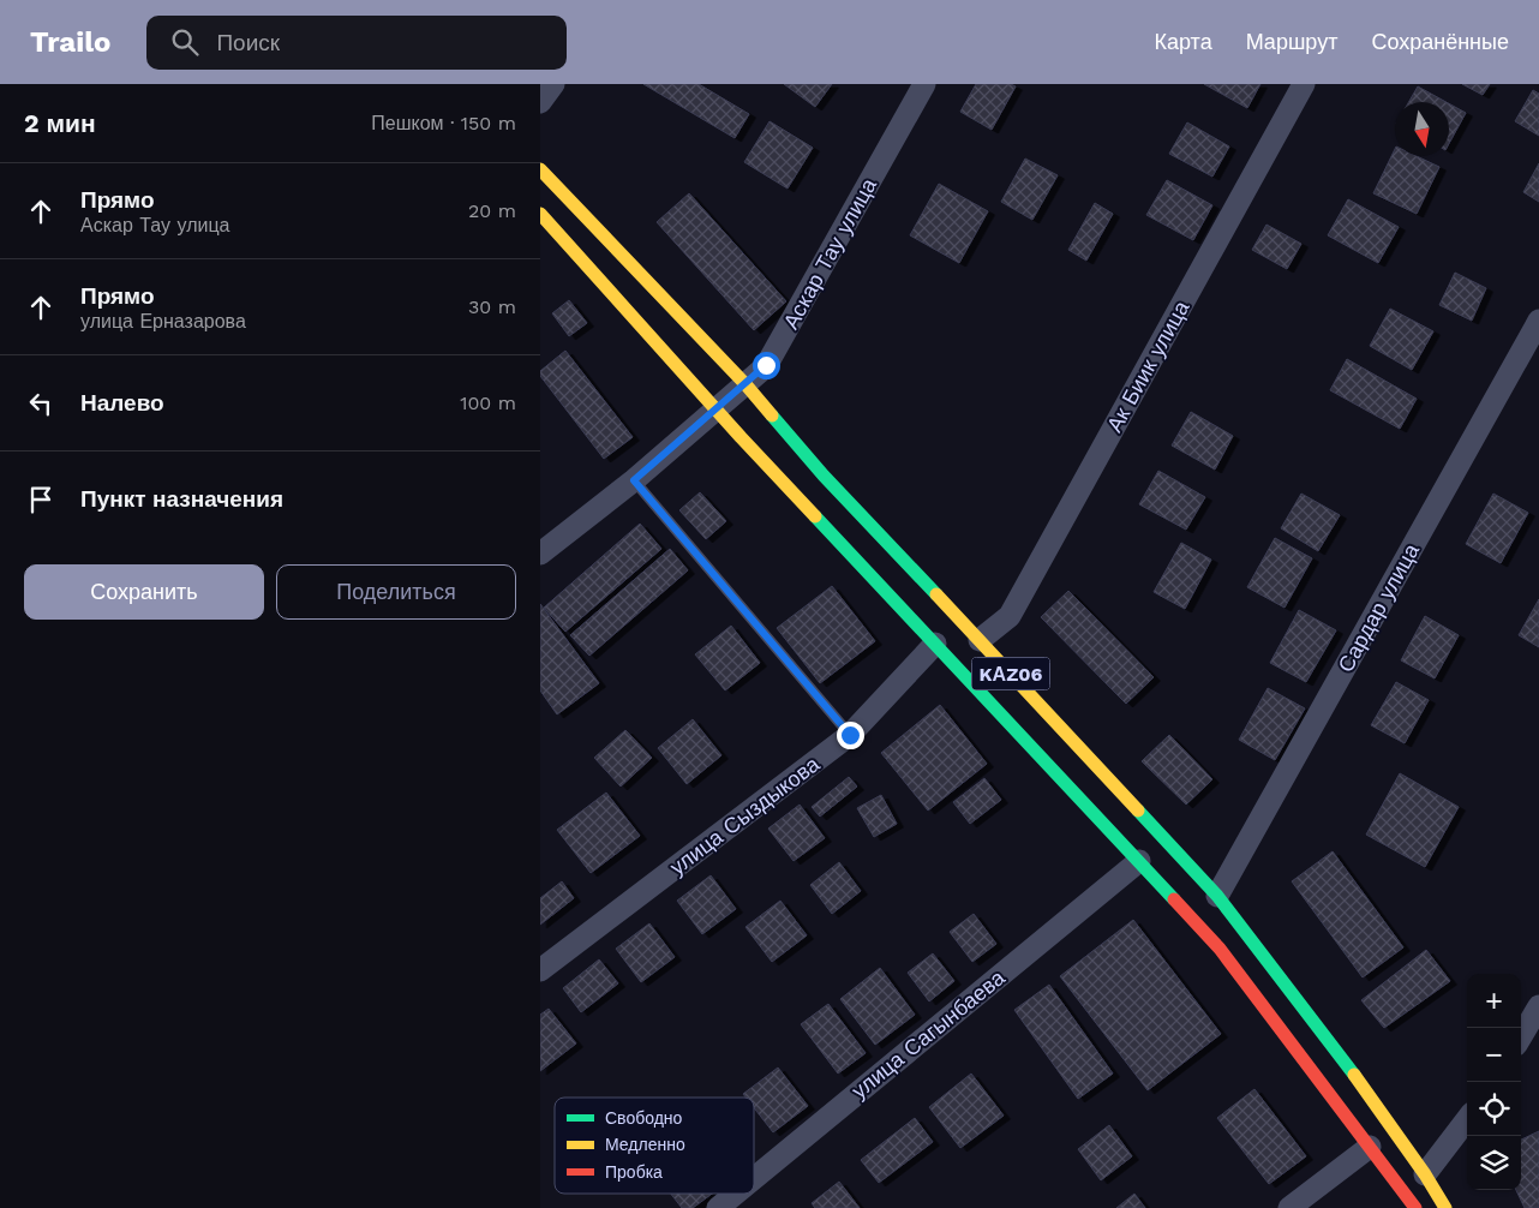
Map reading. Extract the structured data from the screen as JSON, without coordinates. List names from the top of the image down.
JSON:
{
  "streets": {
    "highway": ["KАZ06"],
    "street": [
      "Аскар Тау улица",
      "Ак Биик улица",
      "Сардар улица",
      "улица Сыздыкова",
      "улица Сагынбаева"
    ]
  },
  "crossings": [
    ["Аскар Тау улица", "KАZ06"],
    ["Ак Биик улица", "KАZ06"],
    ["Сардар улица", "KАZ06"],
    ["KАZ06", "улица Сыздыкова"],
    ["KАZ06", "улица Сагынбаева"]
  ],
  "legend": ["Свободно", "Медленно", "Пробка"],
  "north": "bottom",
  "page": {
    "header": "Trailo",
    "search": "Поиск",
    "nav": ["Карта", "Маршрут", "Сохранённые"],
    "heading": ["2 мин", "Пешком · 150 m"],
    "list": [
      ["Прямо", "Аскар Тау улица", "20 m"],
      ["Прямо", "улица Ерназарова", "30 m"],
      ["Налево", "100 m"],
      "Пункт назначения"
    ],
    "buttons": ["Сохранить", "Поделиться"],
    "map_buttons": ["+", "−"]
  }
}
